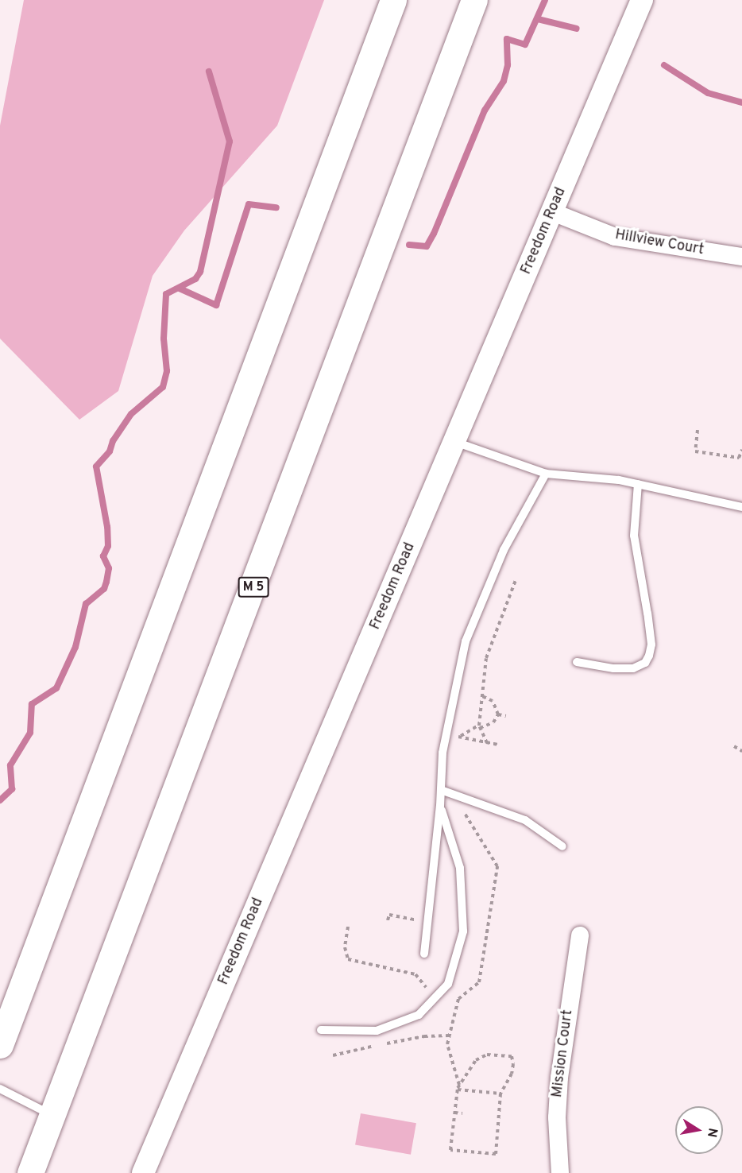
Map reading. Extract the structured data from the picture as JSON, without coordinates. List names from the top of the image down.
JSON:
{
  "streets": {
    "highway": ["M 5"],
    "street": ["Freedom Road", "Hillview Court", "Mission Court"]
  },
  "crossings": [
    ["Freedom Road", "Hillview Court"]
  ],
  "north": "right"
}
